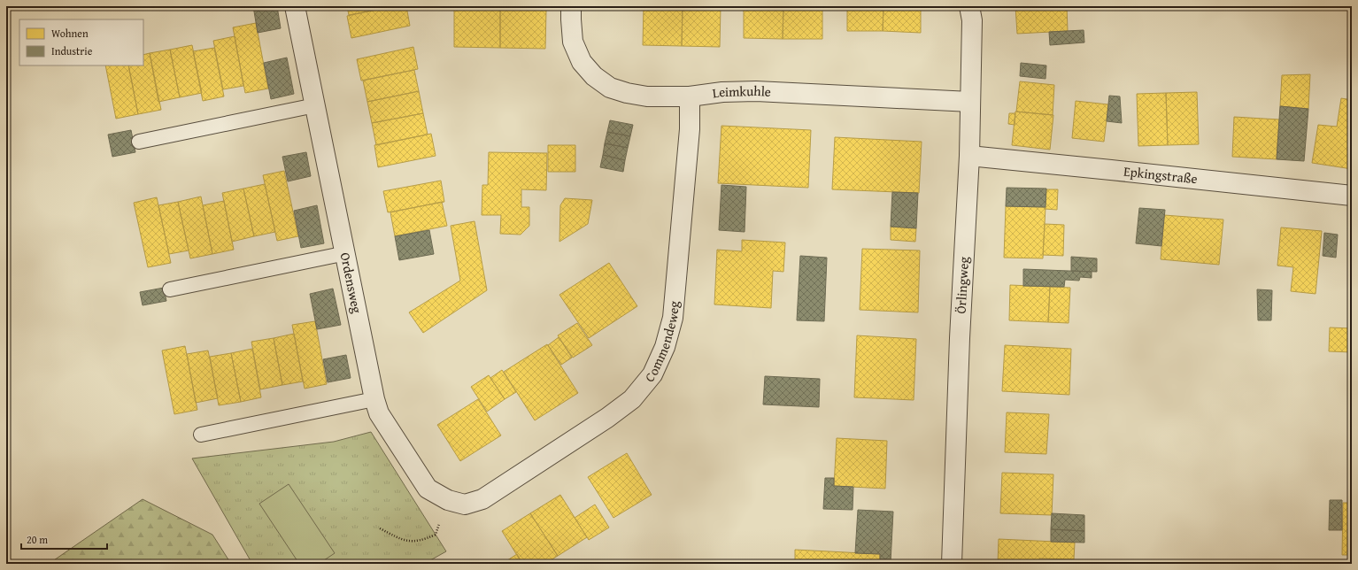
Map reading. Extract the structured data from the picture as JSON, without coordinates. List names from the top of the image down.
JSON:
{
  "streets": {
    "street": [
      "Leimkuhle",
      "Epkingstraße",
      "Ordensweg",
      "Örlingweg",
      "Commendeweg"
    ]
  },
  "crossings": [
    ["Leimkuhle", "Örlingweg"],
    ["Leimkuhle", "Commendeweg"],
    ["Epkingstraße", "Örlingweg"],
    ["Ordensweg", "Commendeweg"]
  ],
  "legend": ["Wohnen", "Industrie"],
  "scale_bar": "20 m"
}
